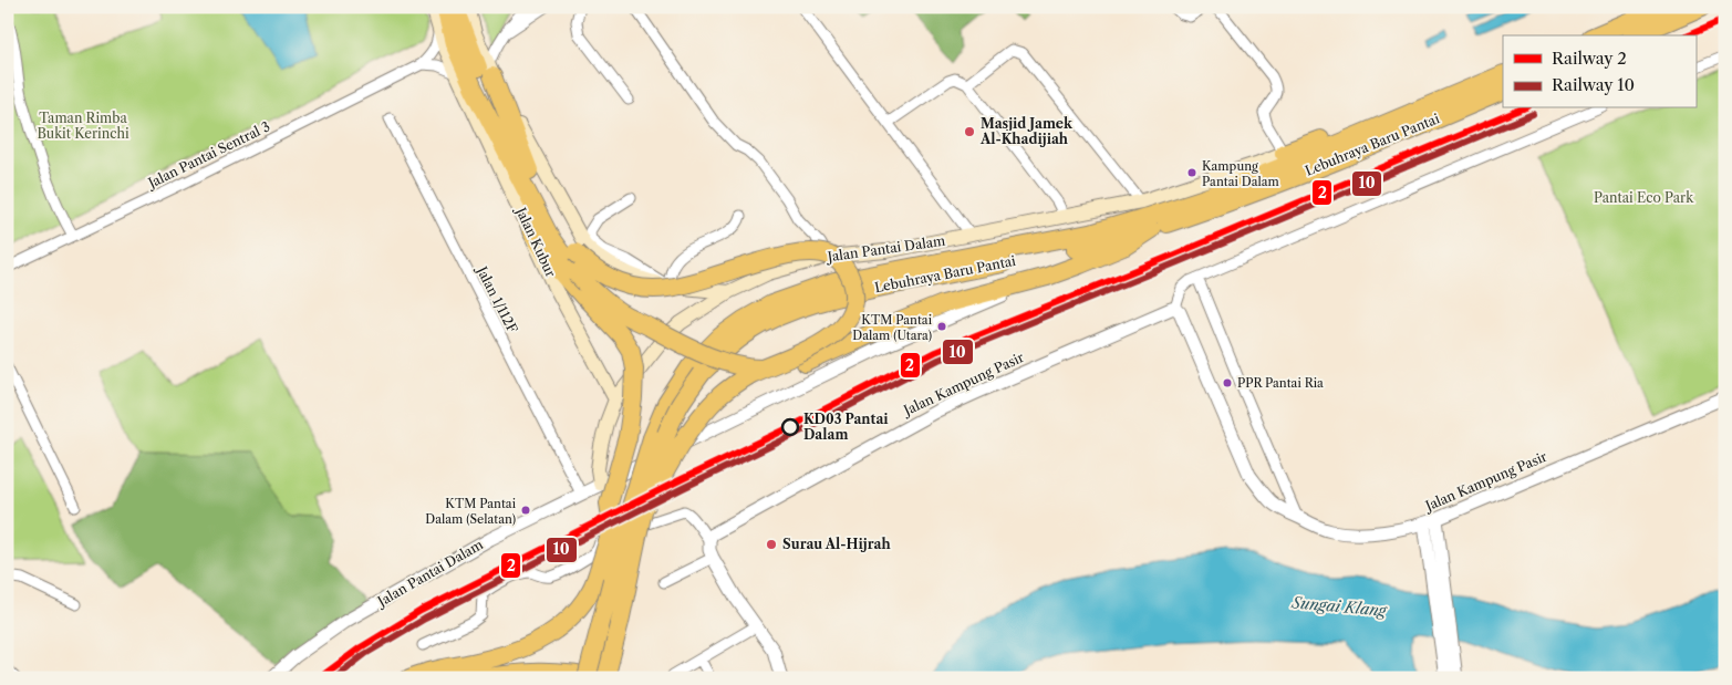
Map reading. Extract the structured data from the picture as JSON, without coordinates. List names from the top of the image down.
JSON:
{
  "streets": {
    "highway": ["Lebuhraya Baru Pantai"],
    "main road": ["Jalan Kubur", "Jalan Pantai Dalam"],
    "street": ["Jalan Pantai Sentral 3", "Jalan 1/112F", "Jalan Kampung Pasir"]
  },
  "crossings": [
    ["Jalan Pantai Sentral 3", "Jalan Kubur"],
    ["Jalan Kubur", "Jalan Pantai Dalam"],
    ["Jalan Pantai Dalam", "Jalan 1/112F"]
  ],
  "water": ["Sungai Klang"],
  "parks": ["Taman Rimba Bukit Kerinchi", "Pantai Eco Park"],
  "places": [
    "Masjid Jamek Al-Khadijiah",
    "Kampung Pantai Dalam",
    "KTM Pantai Dalam (Utara)",
    "PPR Pantai Ria",
    "KD03 Pantai Dalam",
    "KTM Pantai Dalam (Selatan)",
    "Surau Al-Hijrah"
  ],
  "lines": ["rail line 2", "rail line 10"],
  "legend": ["Railway 2", "Railway 10"]
}
